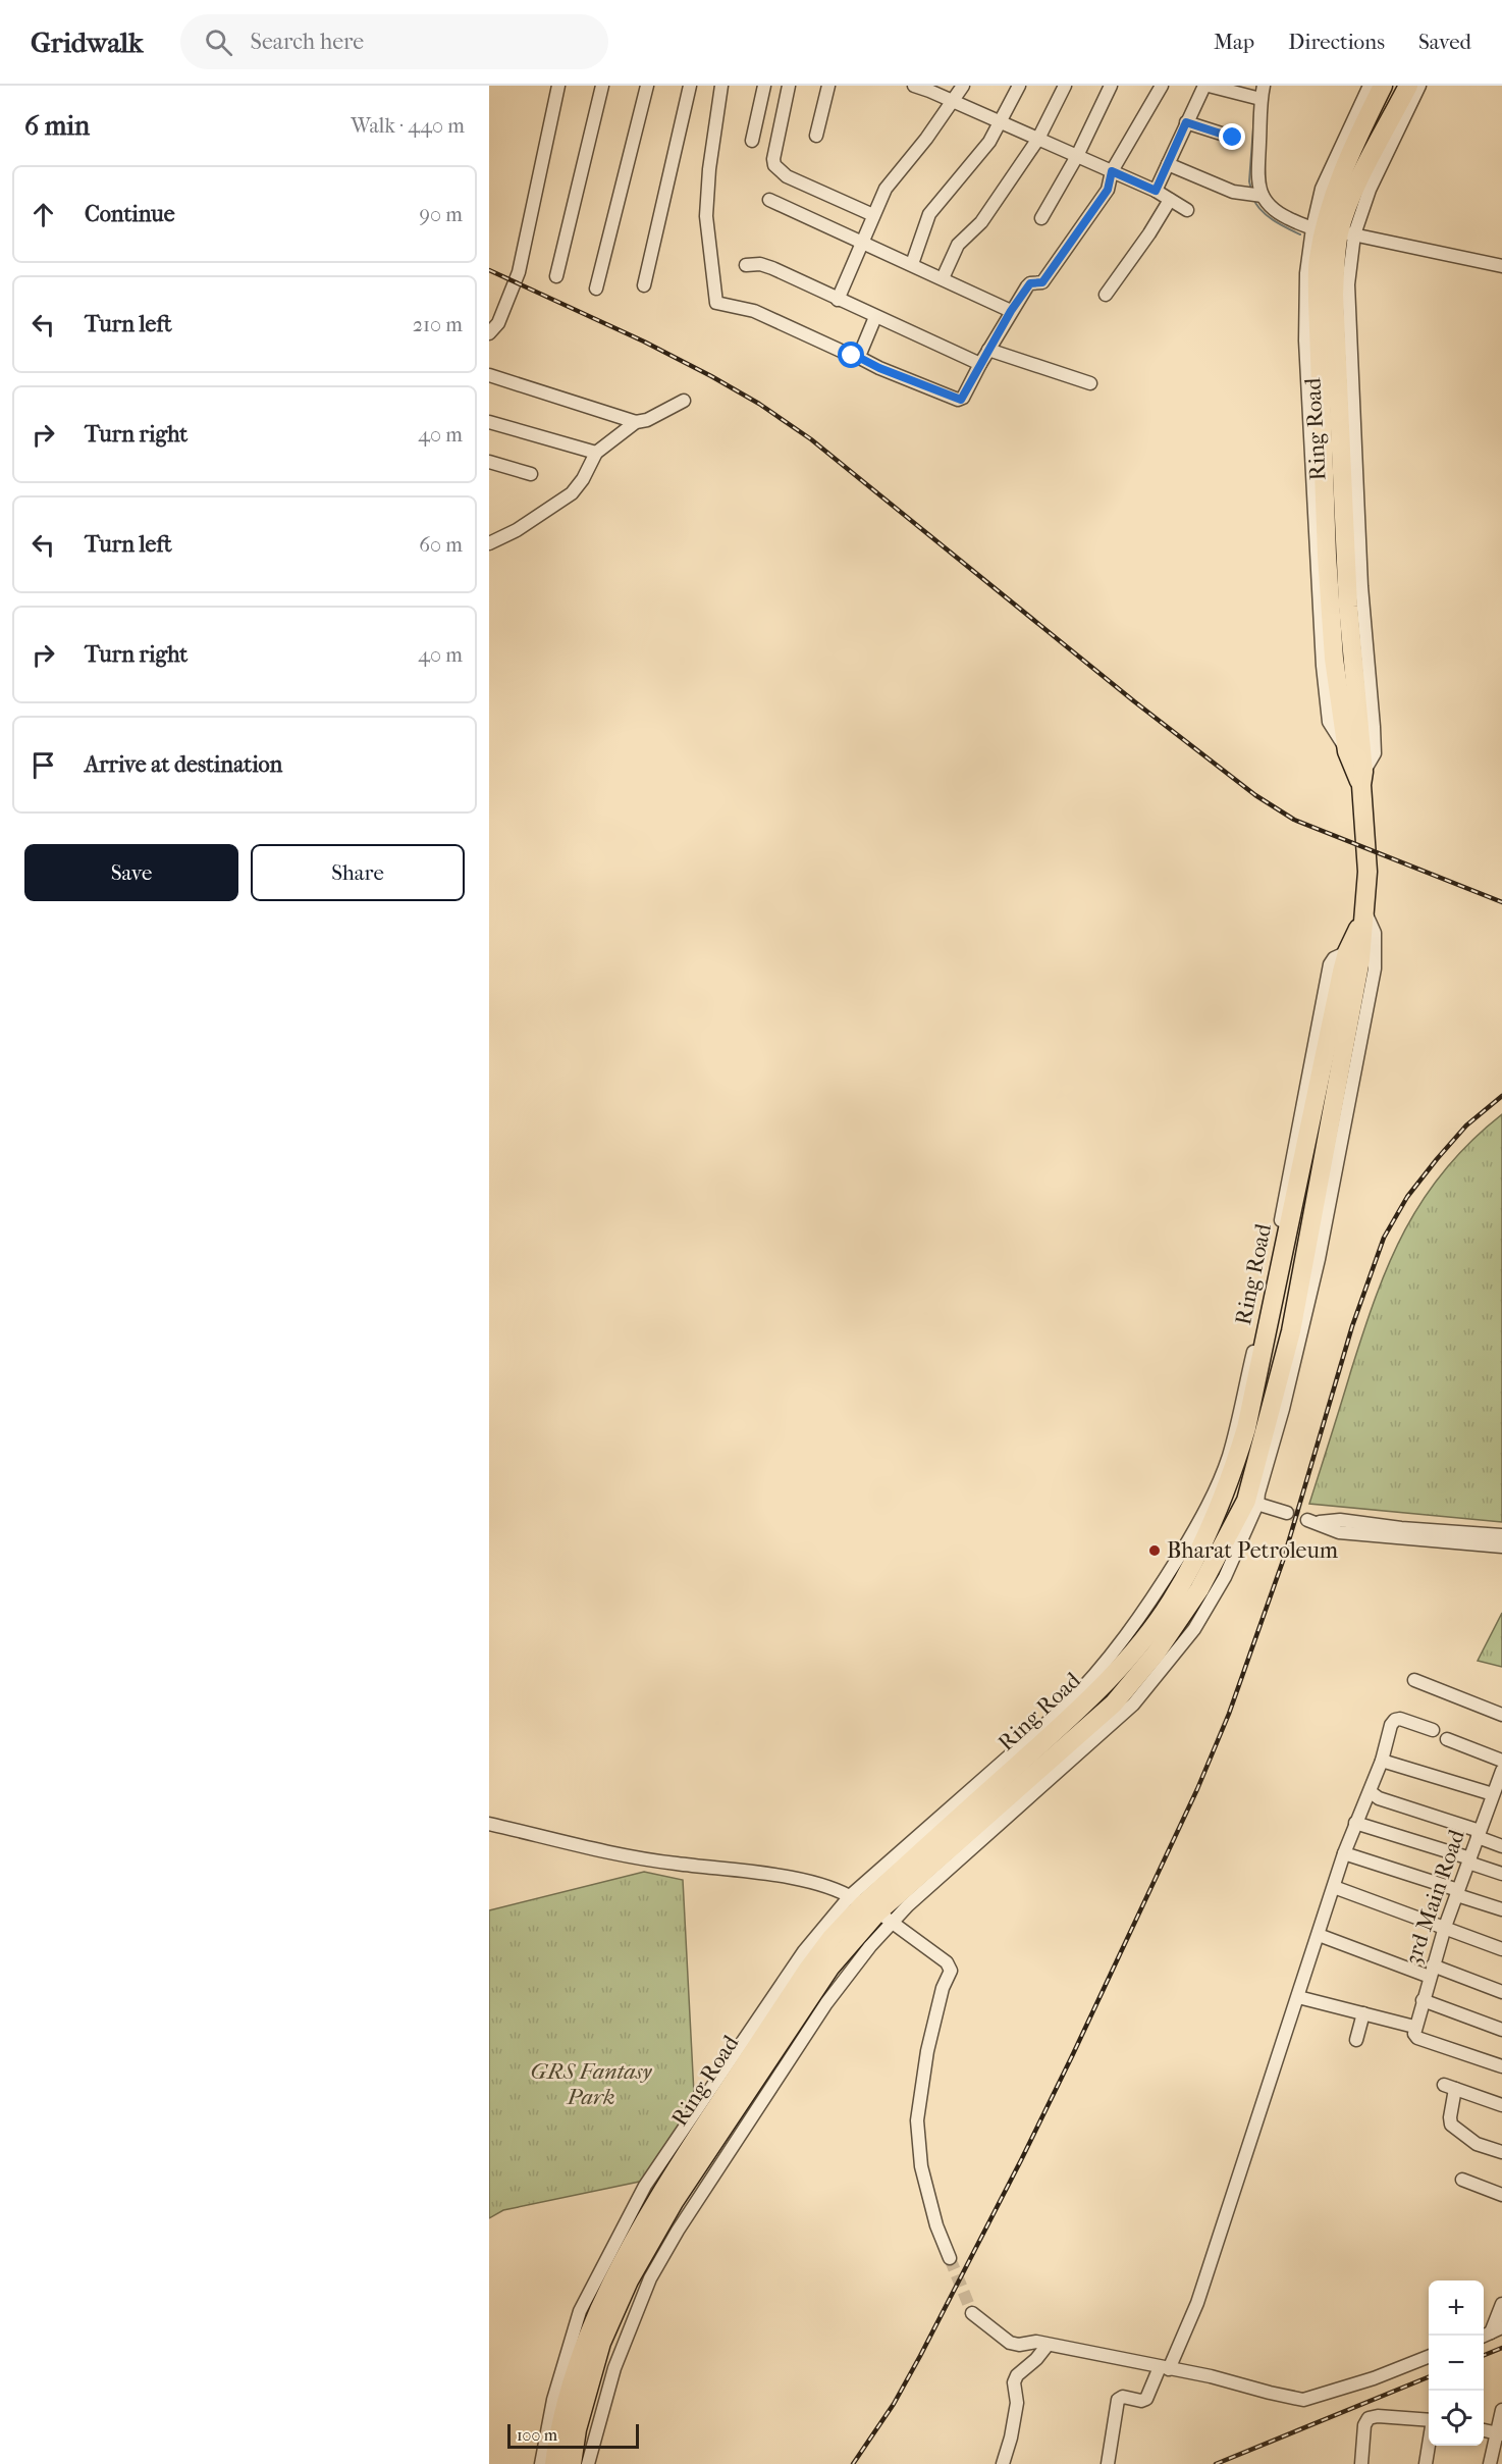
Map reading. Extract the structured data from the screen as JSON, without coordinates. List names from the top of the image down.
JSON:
{
  "streets": {
    "highway": ["Ring Road"],
    "street": ["3rd Main Road"]
  },
  "parks": ["GRS Fantasy Park"],
  "places": ["Bharat Petroleum"],
  "scale_bar": "100 m",
  "page": {
    "header": "Gridwalk",
    "search": "Search here",
    "nav": ["Map", "Directions", "Saved"],
    "heading": ["6 min", "Walk · 440 m"],
    "list": [
      ["Continue", "90 m"],
      ["Turn left", "210 m"],
      ["Turn right", "40 m"],
      ["Turn left", "60 m"],
      ["Turn right", "40 m"],
      "Arrive at destination"
    ],
    "buttons": ["Save", "Share"],
    "map_buttons": ["+", "−"],
    "scale": "100 m"
  }
}
